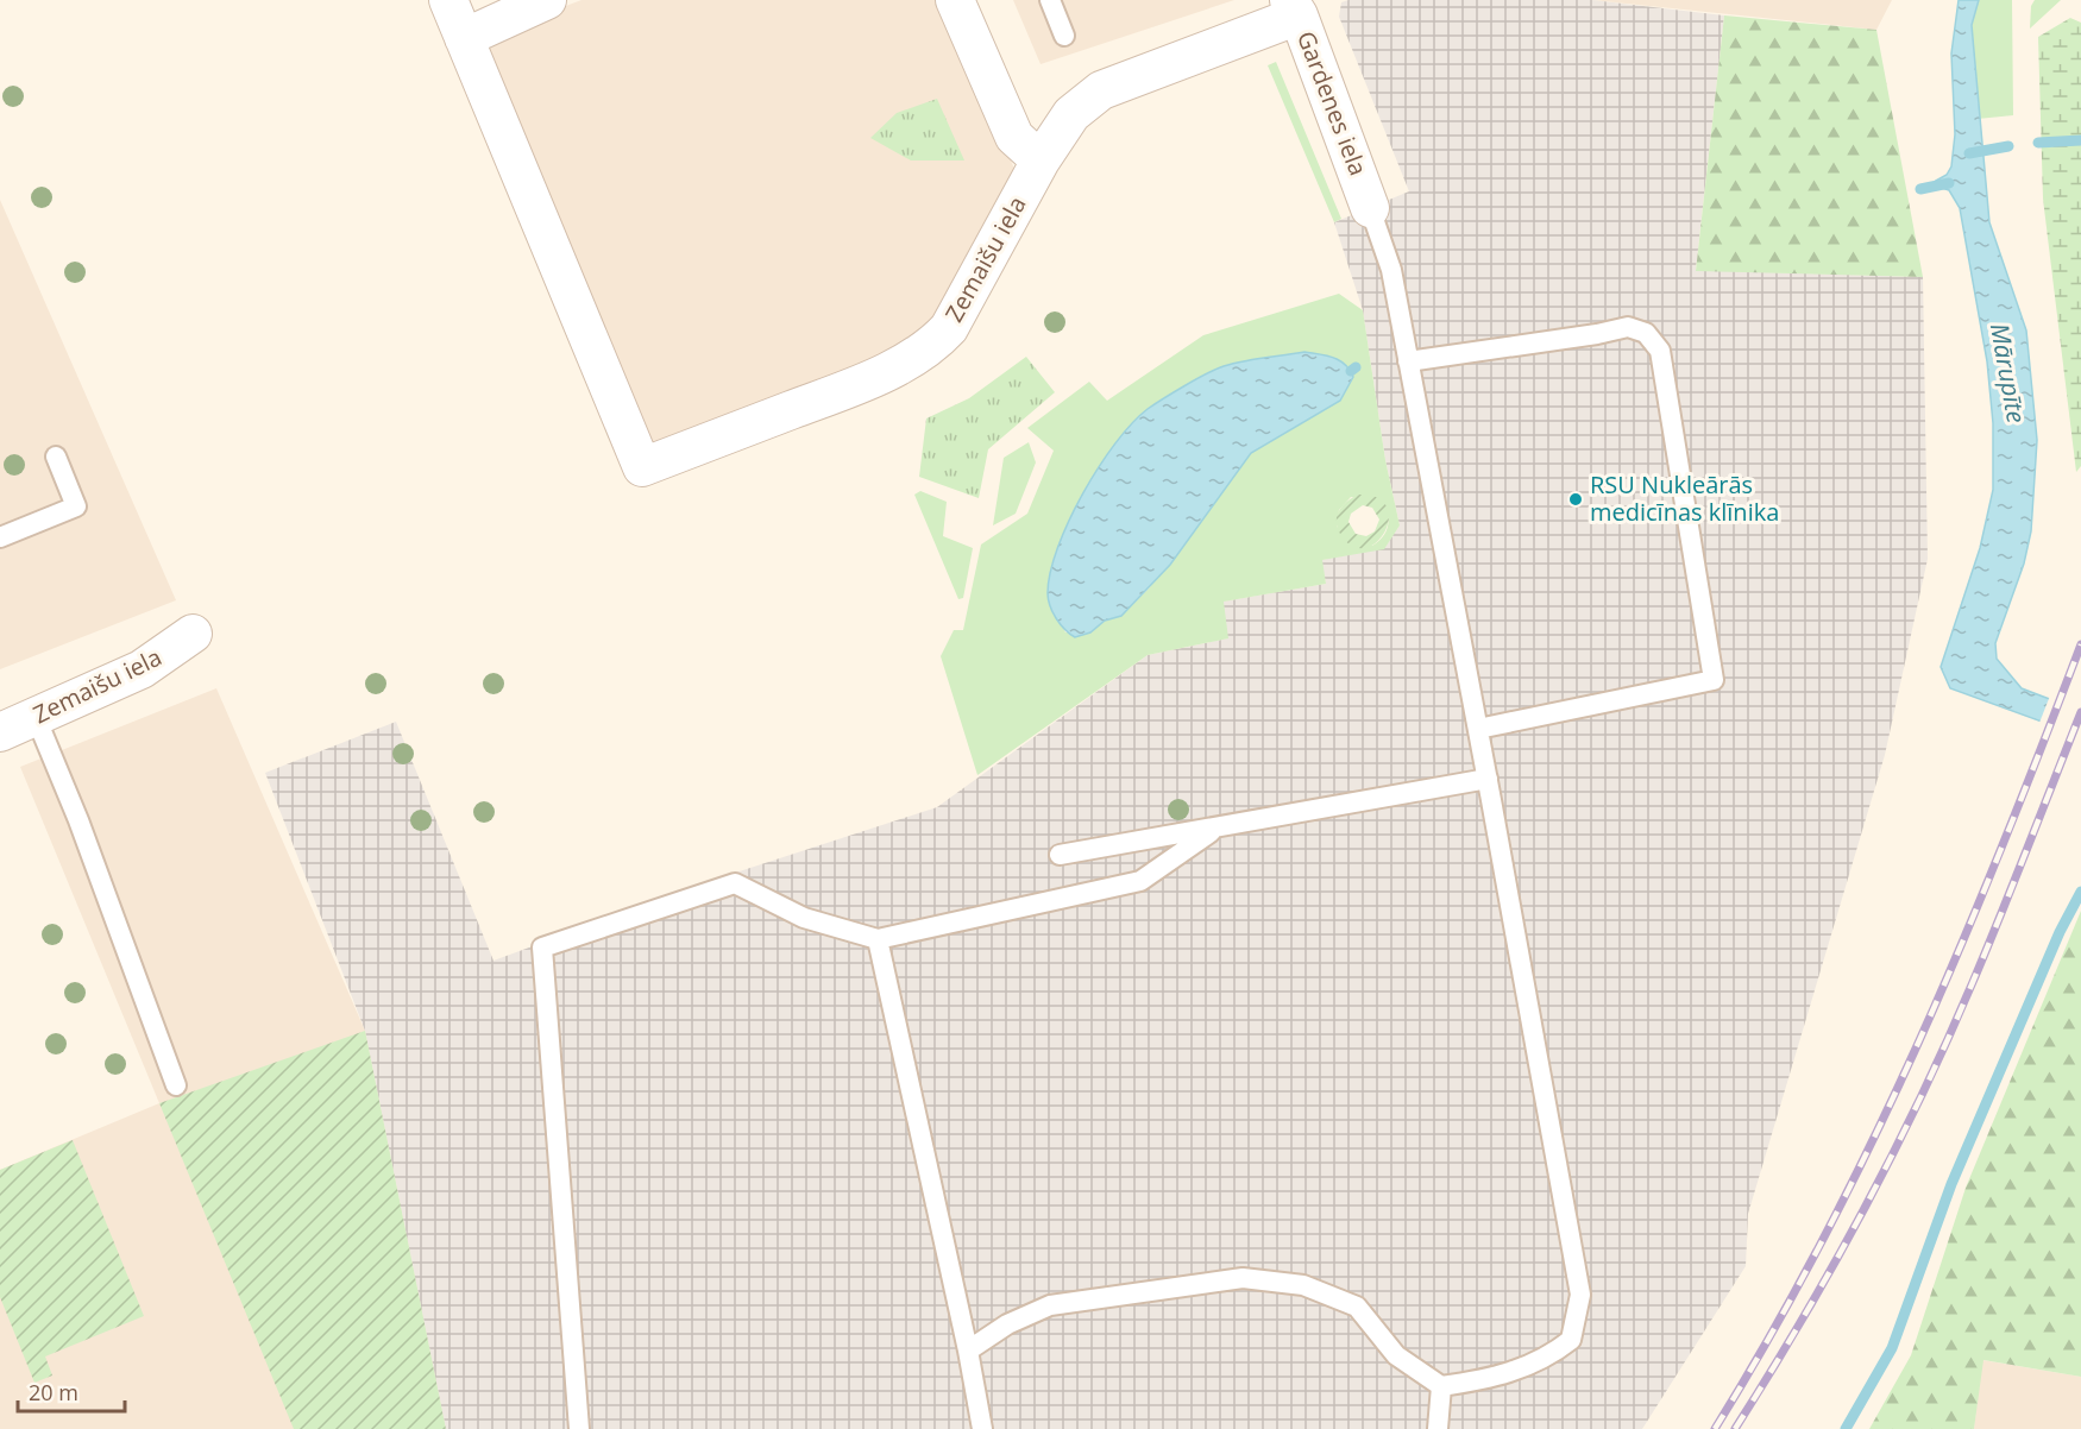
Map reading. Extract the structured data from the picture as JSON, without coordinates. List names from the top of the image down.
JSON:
{
  "streets": {
    "street": ["Gardenes iela", "Zemaišu iela"]
  },
  "crossings": [
    ["Gardenes iela", "Zemaišu iela"]
  ],
  "water": ["Mārupīte"],
  "places": ["RSU Nukleārās medicīnas klīnika"],
  "scale_bar": "20 m"
}
